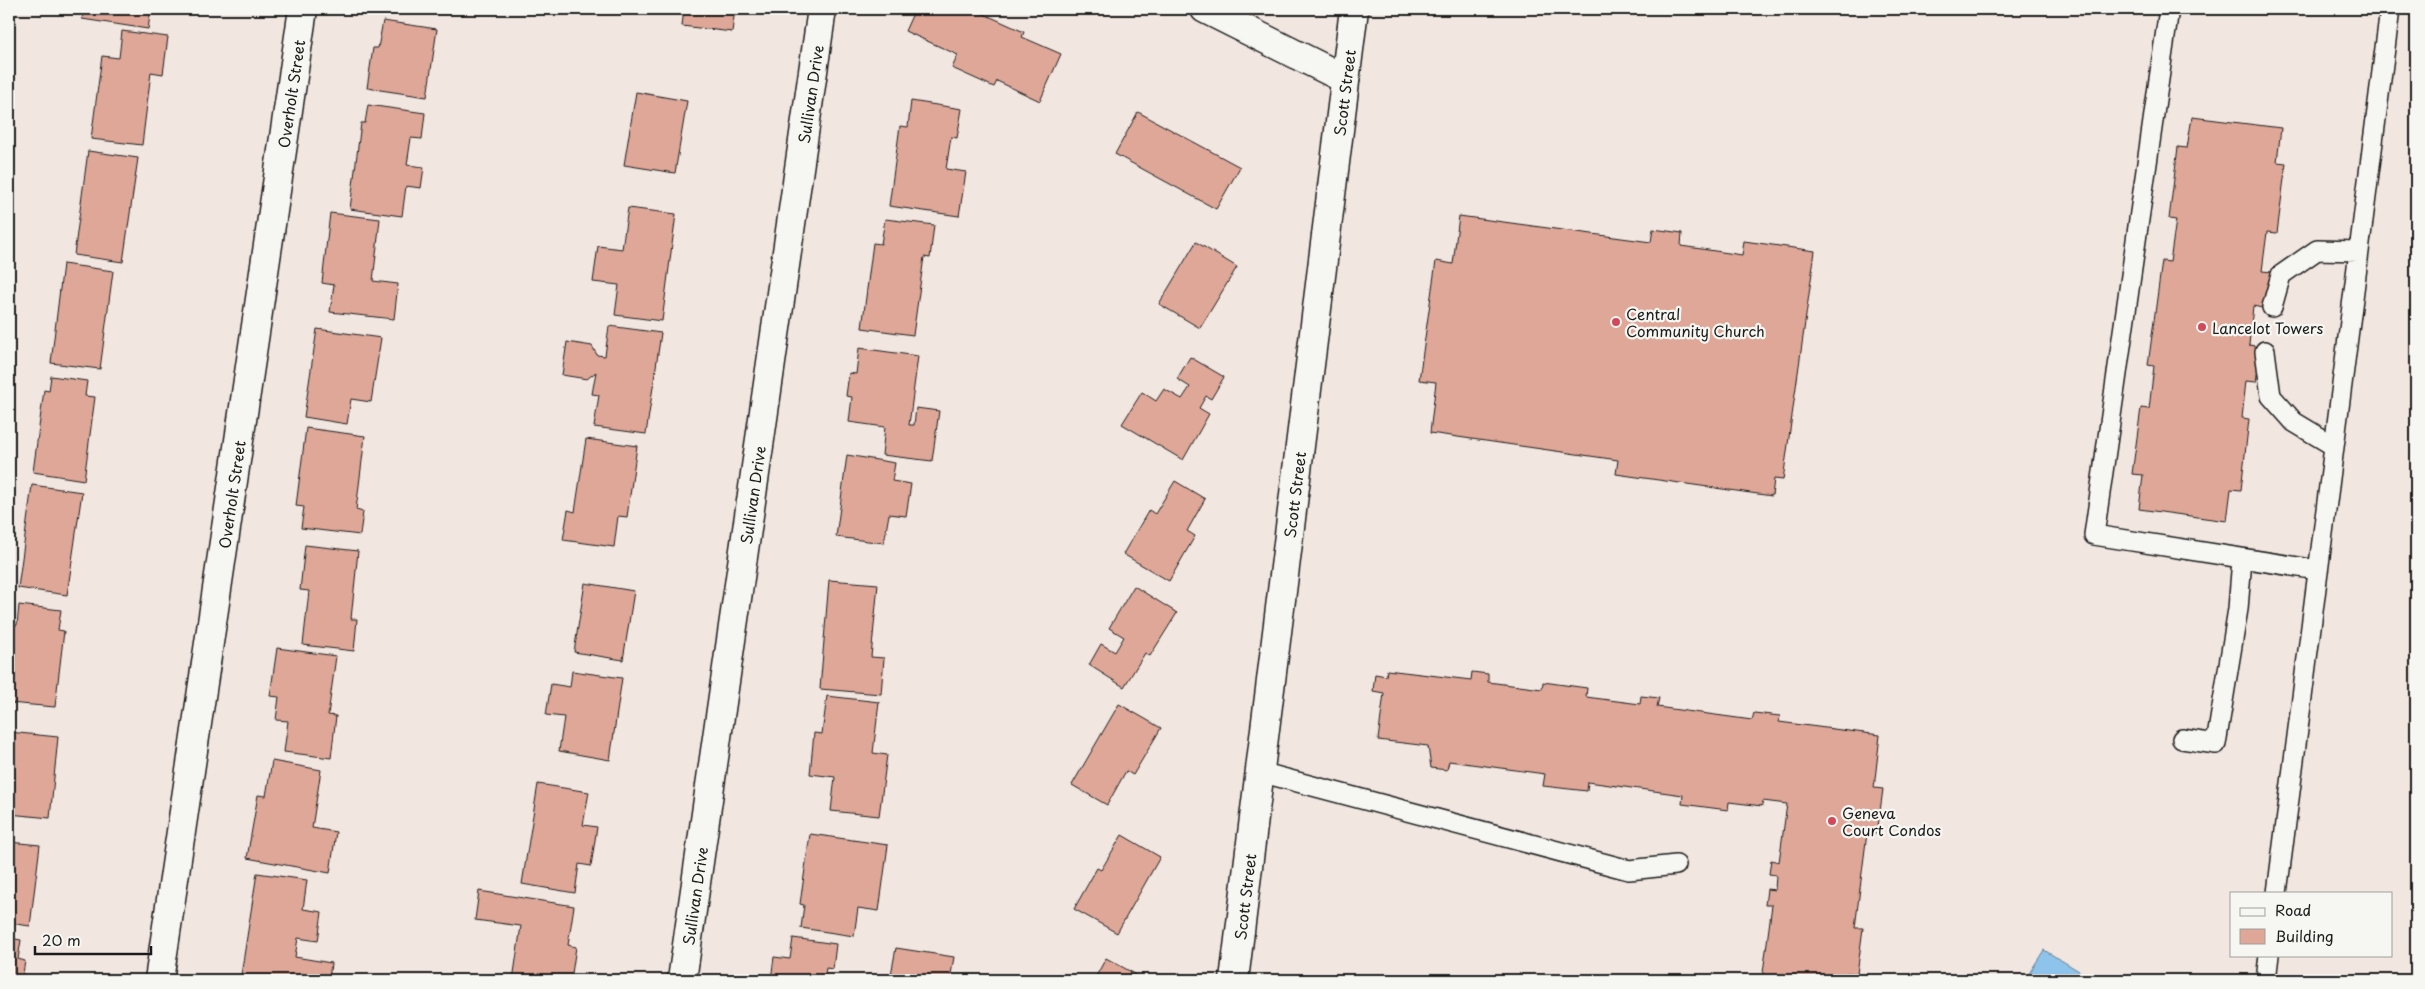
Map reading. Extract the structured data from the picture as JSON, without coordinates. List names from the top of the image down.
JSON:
{
  "streets": {
    "street": ["Scott Street", "Overholt Street", "Sullivan Drive"]
  },
  "places": ["Central Community Church", "Lancelot Towers", "Geneva Court Condos"],
  "legend": ["Road", "Building"],
  "scale_bar": "20 m"
}
